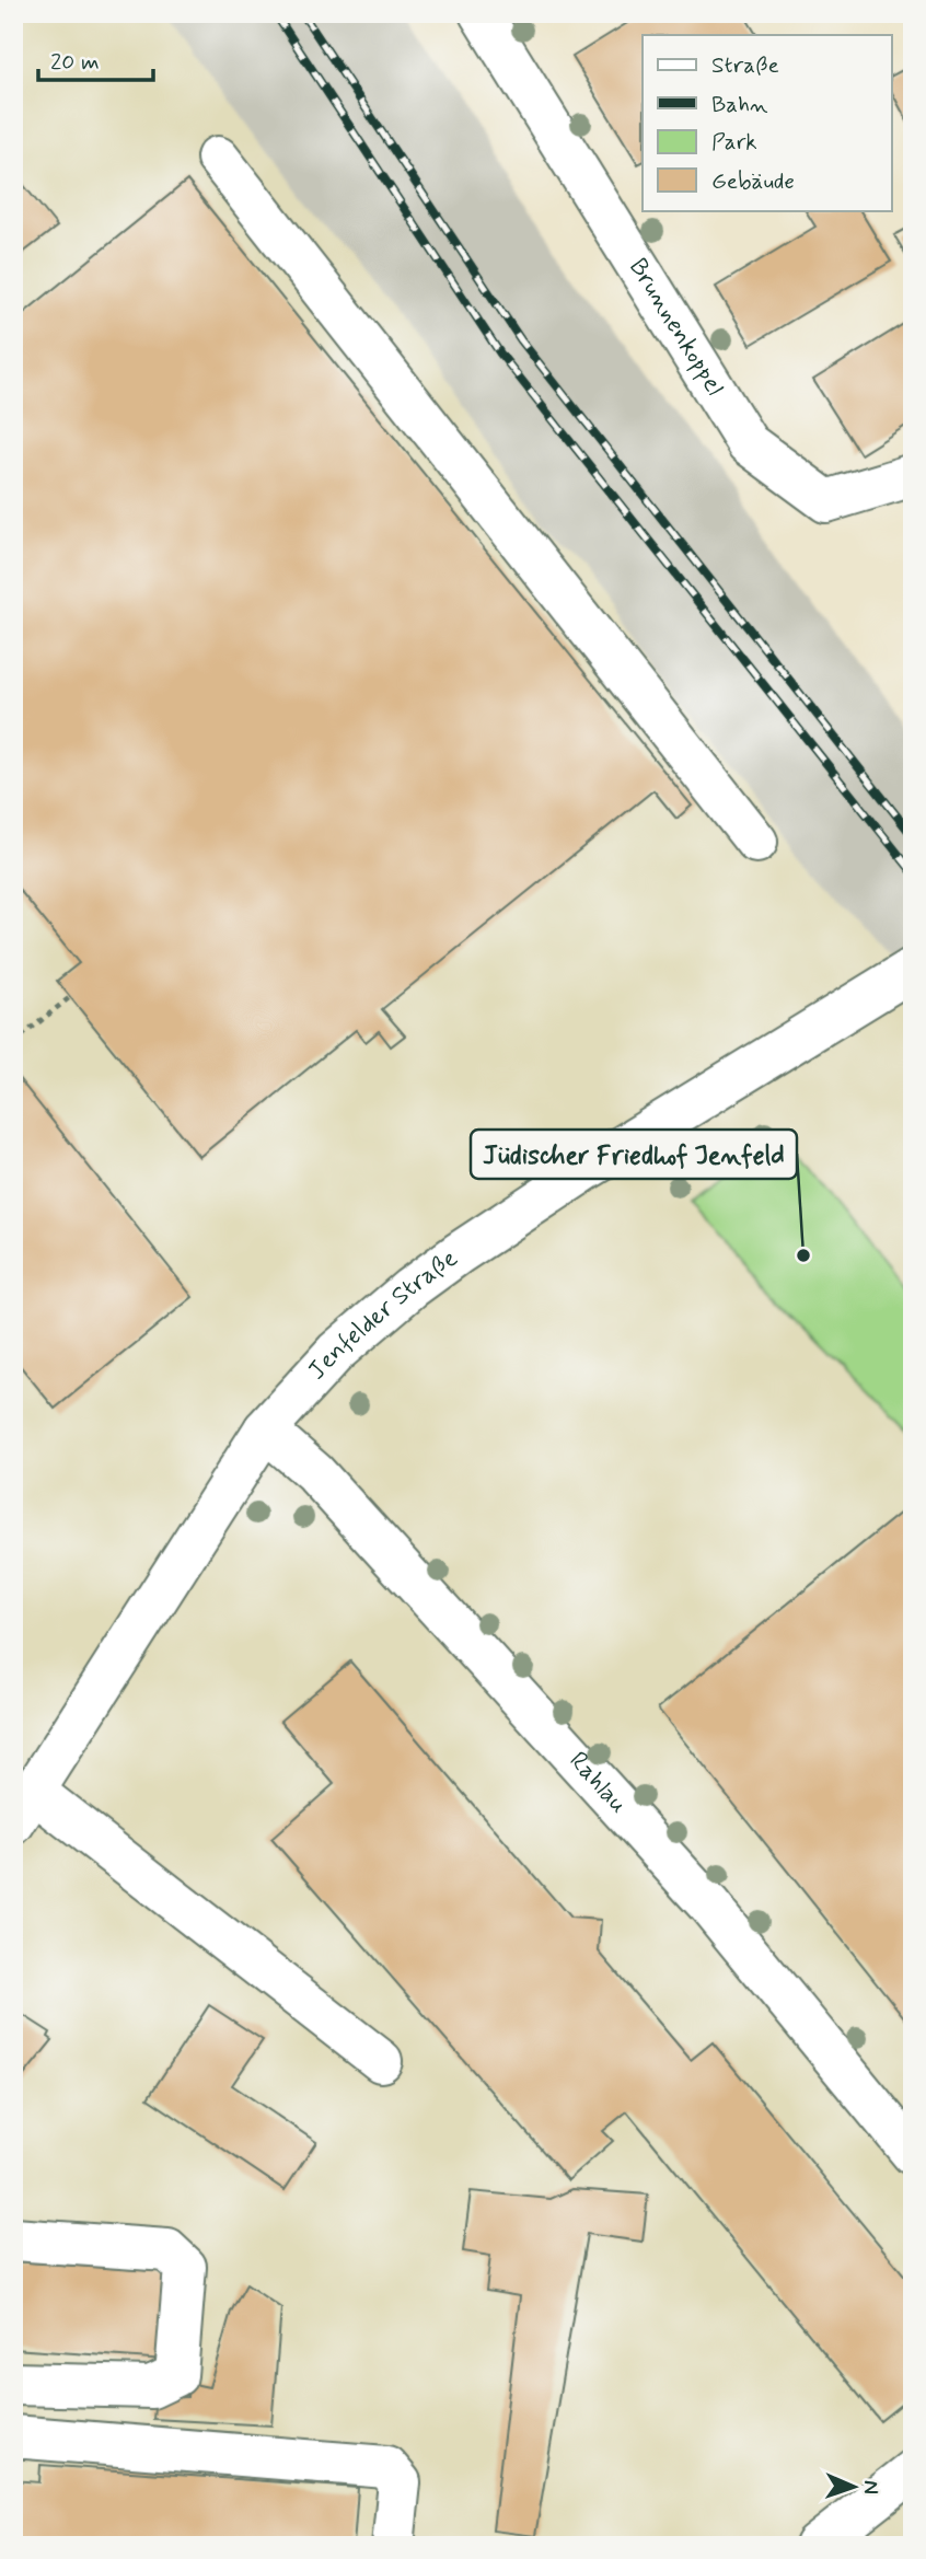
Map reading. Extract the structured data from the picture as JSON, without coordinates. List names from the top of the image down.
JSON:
{
  "streets": {
    "street": ["Brunnenkoppel", "Jenfelder Straße", "Rahlau"]
  },
  "crossings": [
    ["Jenfelder Straße", "Rahlau"]
  ],
  "places": ["Jüdischer Friedhof Jenfeld"],
  "legend": [
    "Straße",
    "Bahn",
    "Park",
    "Gebäude"
  ],
  "scale_bar": "20 m",
  "north": "right"
}
